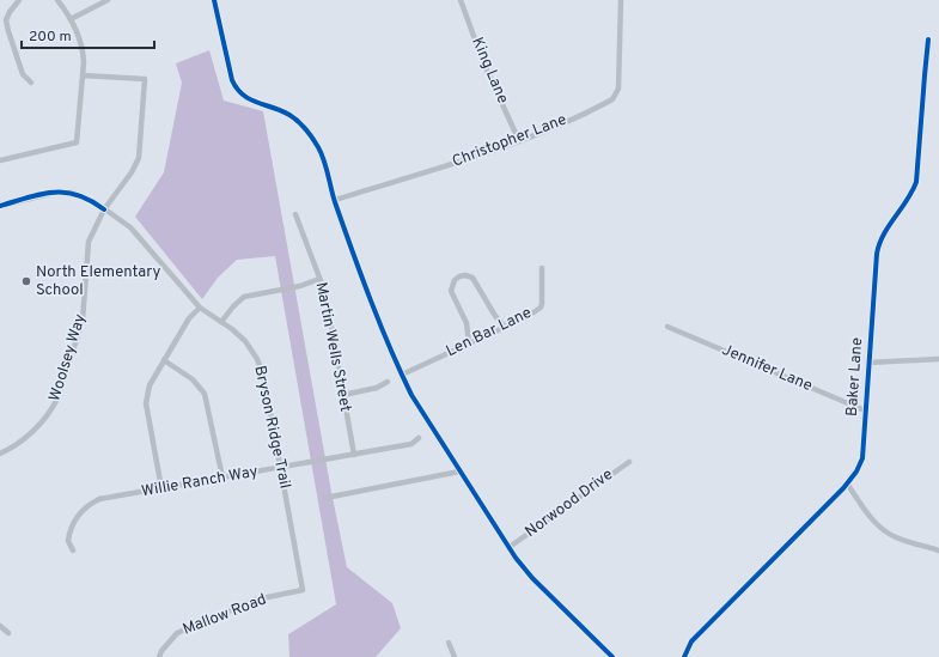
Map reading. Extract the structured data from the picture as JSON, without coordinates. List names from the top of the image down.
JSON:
{
  "streets": {
    "street": [
      "King Lane",
      "Christopher Lane",
      "Len Bar Lane",
      "Martin Wells Street",
      "Woolsey Way",
      "Jennifer Lane",
      "Baker Lane",
      "Bryson Ridge Trail",
      "Willie Ranch Way",
      "Norwood Drive",
      "Mallow Road"
    ]
  },
  "crossings": [
    ["King Lane", "Christopher Lane"],
    ["Martin Wells Street", "Willie Ranch Way"],
    ["Woolsey Way", "Bryson Ridge Trail"],
    ["Jennifer Lane", "Baker Lane"],
    ["Bryson Ridge Trail", "Willie Ranch Way"],
    ["Bryson Ridge Trail", "Mallow Road"]
  ],
  "places": ["North Elementary School"],
  "scale_bar": "200 m"
}
